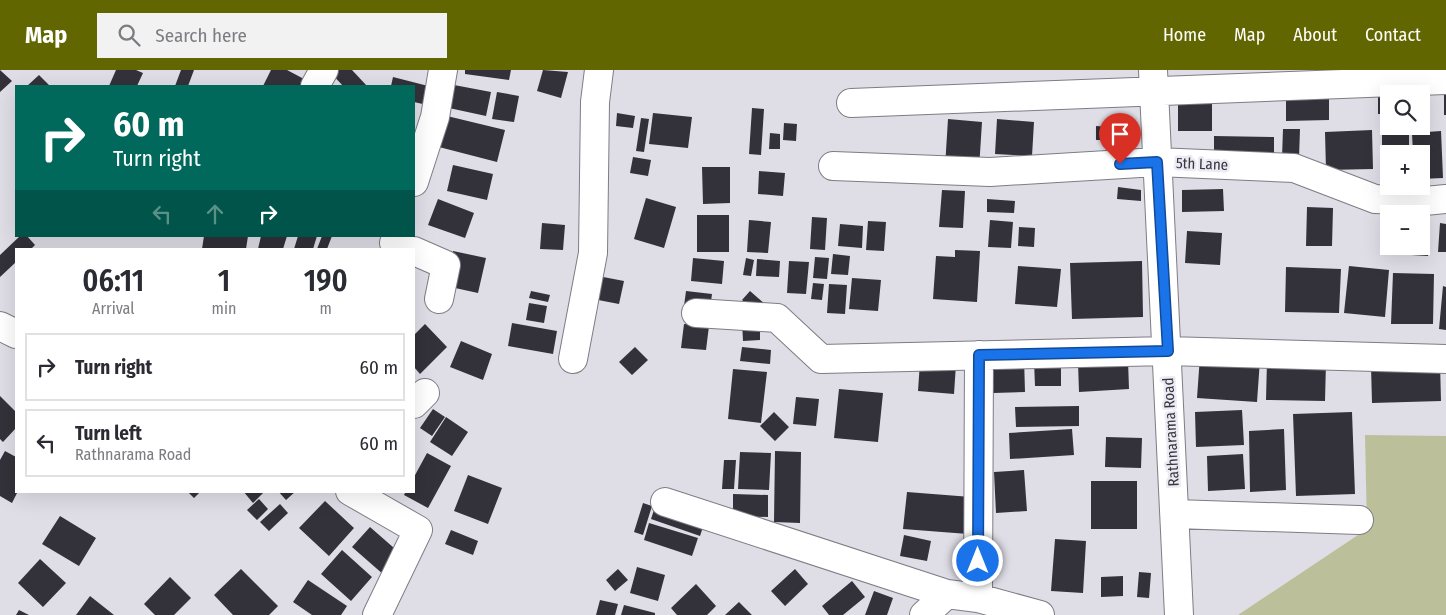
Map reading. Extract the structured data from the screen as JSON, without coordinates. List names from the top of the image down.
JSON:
{
  "streets": {
    "street": ["5th Lane", "Rathnarama Road"]
  },
  "crossings": [
    ["5th Lane", "Rathnarama Road"]
  ],
  "page": {
    "header": "Map",
    "search": "Search here",
    "nav": [
      "Home",
      "Map",
      "About",
      "Contact"
    ],
    "map_buttons": ["+", "−"],
    "turn": ["60 m", "Turn right"],
    "eta": [
      "06:11",
      "Arrival",
      "1",
      "min",
      "190",
      "m"
    ],
    "list": [
      {
        "name": "Turn right",
        "value": "60 m"
      },
      {
        "name": "Turn left",
        "note": "Rathnarama Road",
        "value": "60 m"
      }
    ]
  }
}
